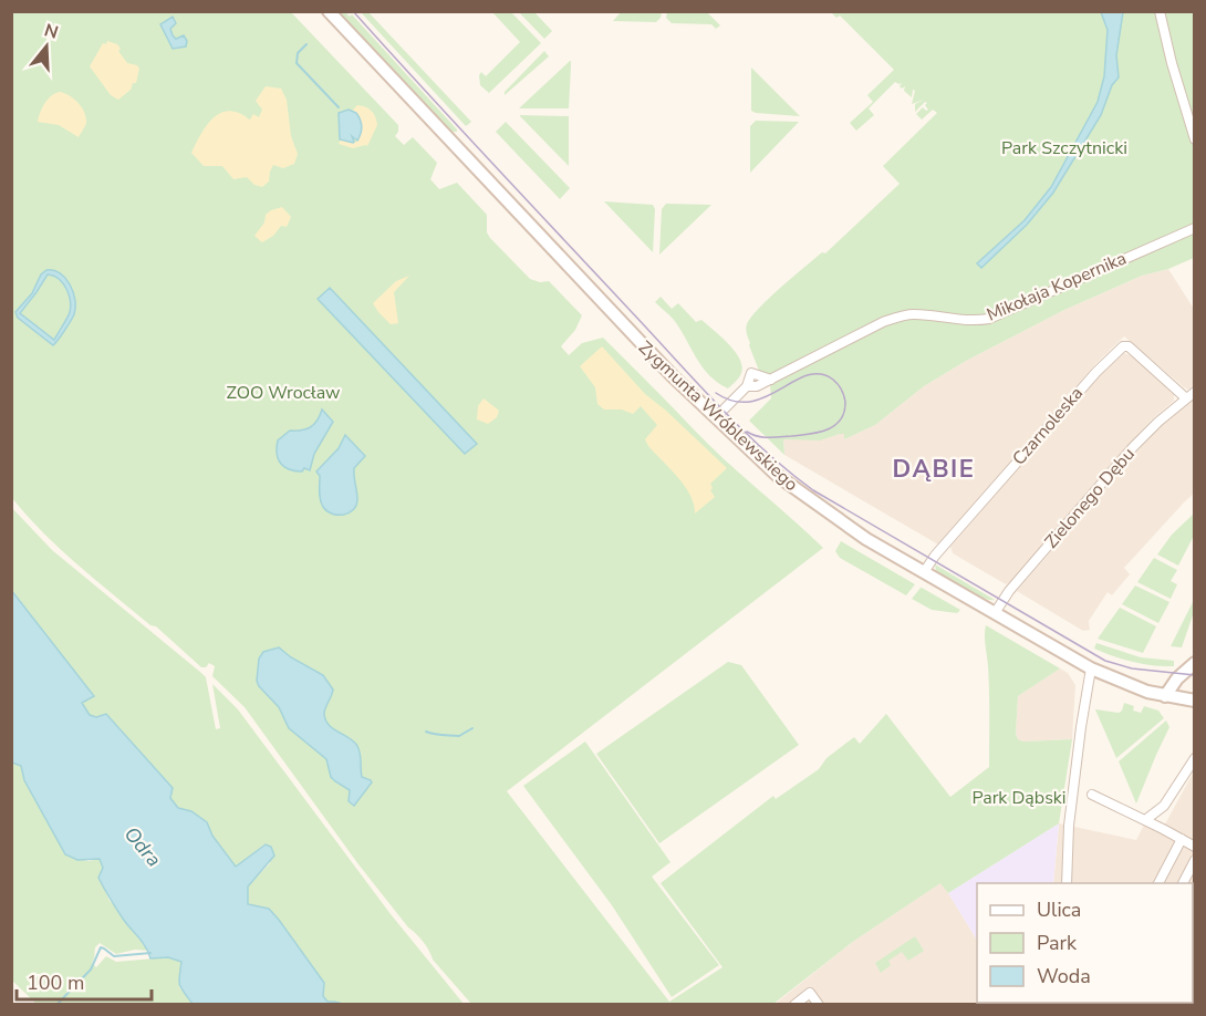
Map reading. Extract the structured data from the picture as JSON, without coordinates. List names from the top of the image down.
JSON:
{
  "streets": {
    "main road": ["Zygmunta Wróblewskiego"],
    "street": ["Mikołaja Kopernika", "Czarnoleska", "Zielonego Dębu"]
  },
  "crossings": [
    ["Mikołaja Kopernika", "Zygmunta Wróblewskiego"],
    ["Zygmunta Wróblewskiego", "Czarnoleska"],
    ["Zygmunta Wróblewskiego", "Zielonego Dębu"],
    ["Czarnoleska", "Zielonego Dębu"]
  ],
  "districts": ["DĄBIE"],
  "water": ["Odra"],
  "parks": ["Park Szczytnicki", "ZOO Wrocław", "Park Dąbski"],
  "legend": ["Ulica", "Park", "Woda"],
  "scale_bar": "100 m",
  "north": "top"
}
